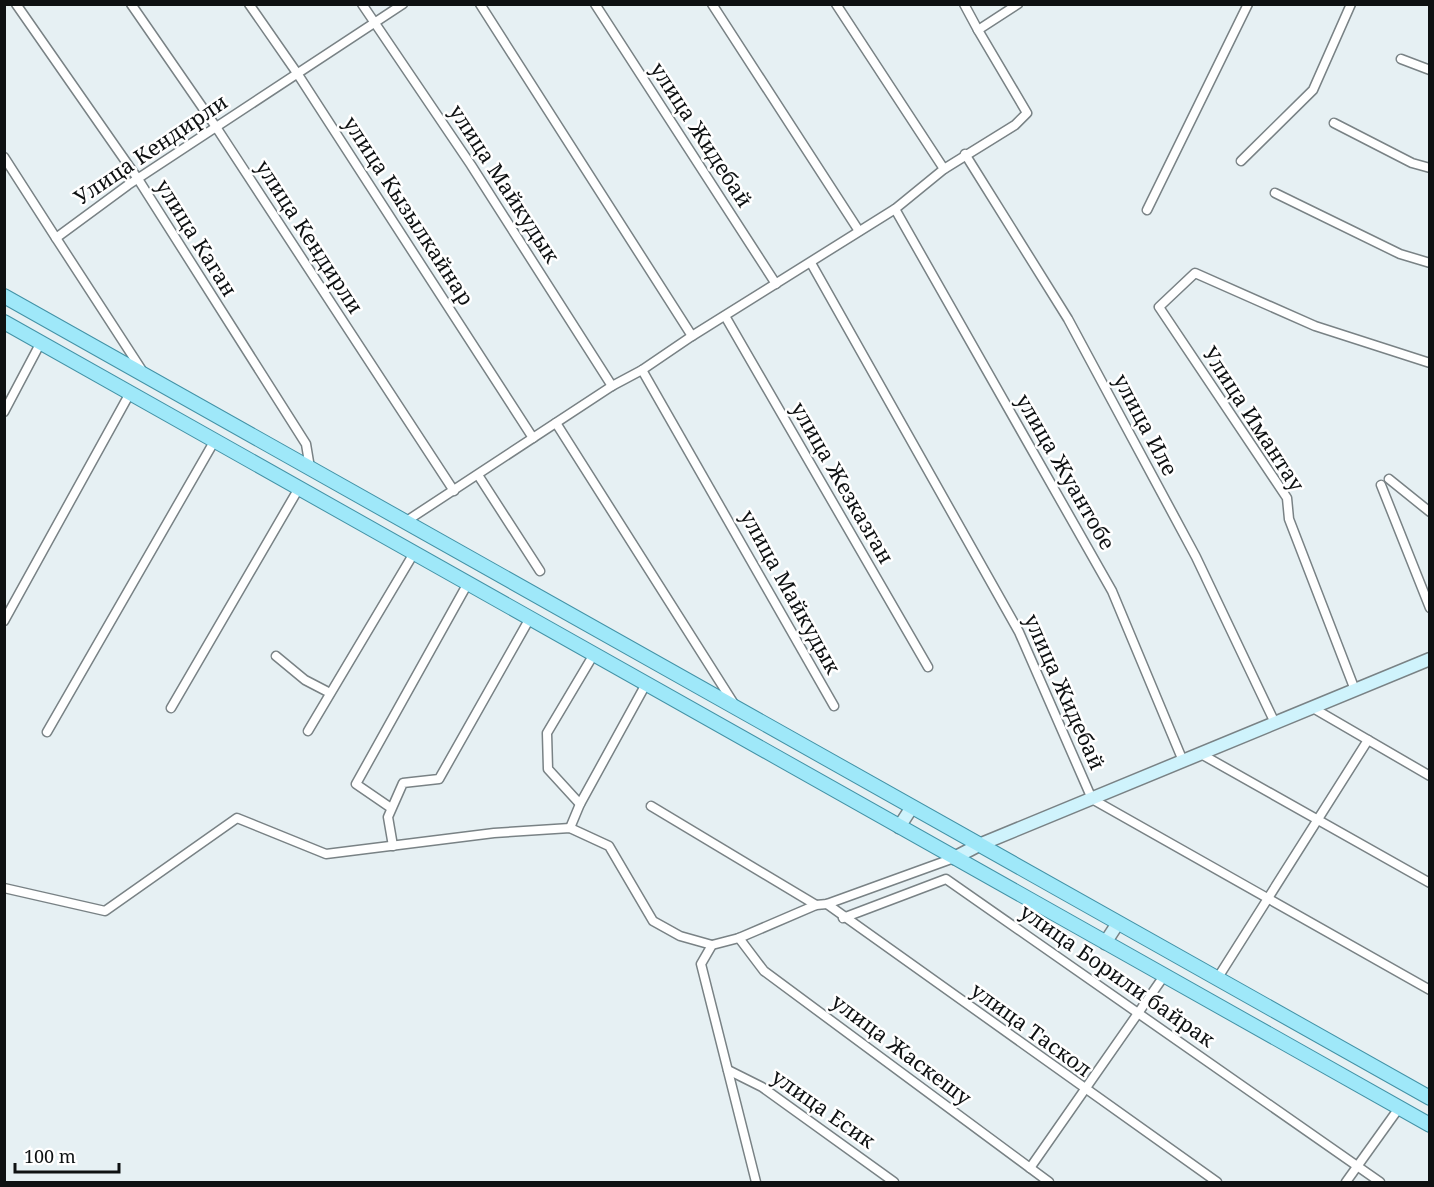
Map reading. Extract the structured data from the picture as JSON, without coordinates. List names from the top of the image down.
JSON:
{
  "streets": {
    "street": [
      "улица Жидебай",
      "Улица Кендирли",
      "улица Майкудык",
      "улица Кызылкайнар",
      "улица Кендирли",
      "улица Каган",
      "Улица Имантау",
      "улица Иле",
      "улица Жуантобе",
      "улица Жезказган",
      "улица Борили байрак",
      "улица Таскол",
      "улица Жаскешу",
      "улица Есик"
    ]
  },
  "crossings": [
    ["Улица Кендирли", "улица Майкудык"],
    ["Улица Кендирли", "улица Кызылкайнар"],
    ["Улица Кендирли", "улица Кендирли"],
    ["Улица Кендирли", "улица Каган"],
    ["улица Борили байрак", "улица Таскол"]
  ],
  "scale_bar": "100 m"
}
